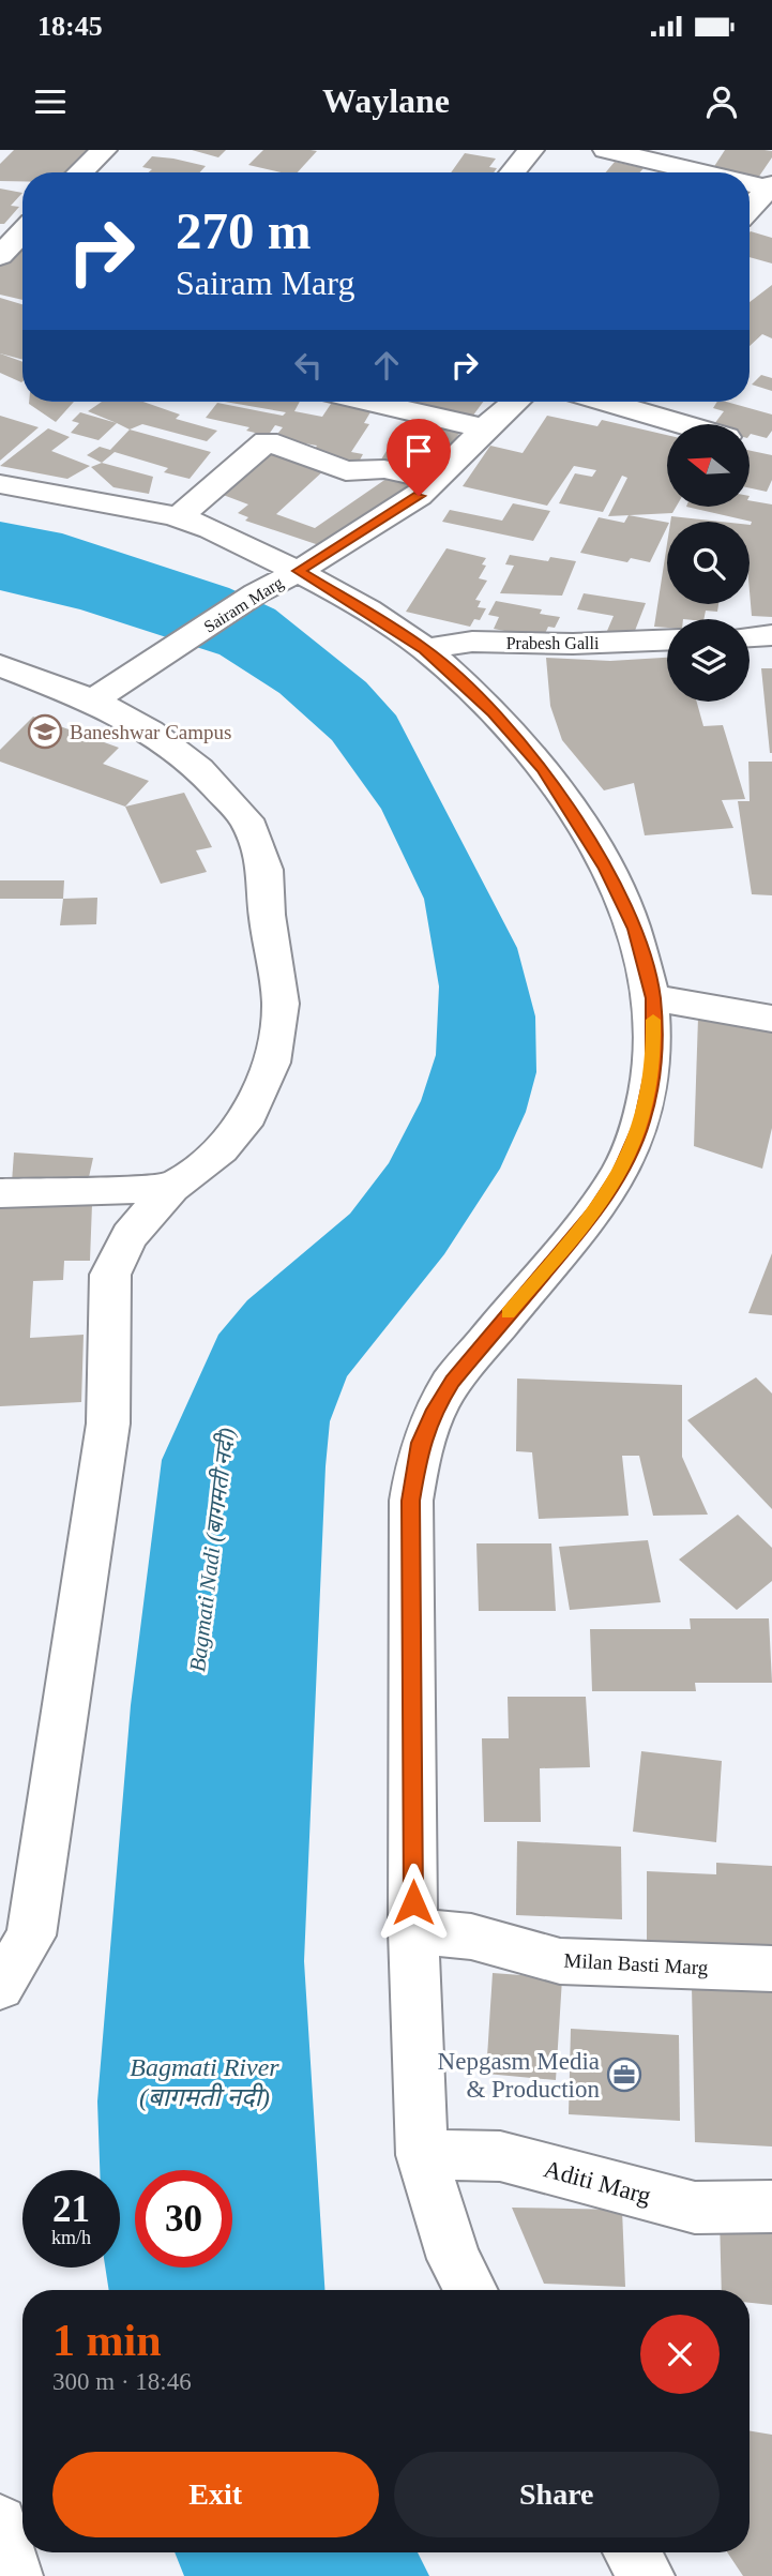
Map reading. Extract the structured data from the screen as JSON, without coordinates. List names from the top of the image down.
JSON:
{
  "streets": {
    "street": [
      "Sairam Marg",
      "Prabesh Galli",
      "Milan Basti Marg",
      "Aditi Marg"
    ]
  },
  "water": ["Bagmati Nadi (बागमती नदी)", "Bagmati River (बागमती नदी)"],
  "places": {
    "school or university": ["Baneshwar Campus"],
    "office": ["Nepgasm Media & Production"]
  },
  "north": "left",
  "page": {
    "status": "18:45",
    "header": "Waylane",
    "turn": ["270 m", "Sairam Marg"],
    "speed": "21 km/h",
    "limit": "30",
    "heading": ["1 min", "300 m · 18:46"],
    "buttons": ["Exit", "Share"]
  }
}
